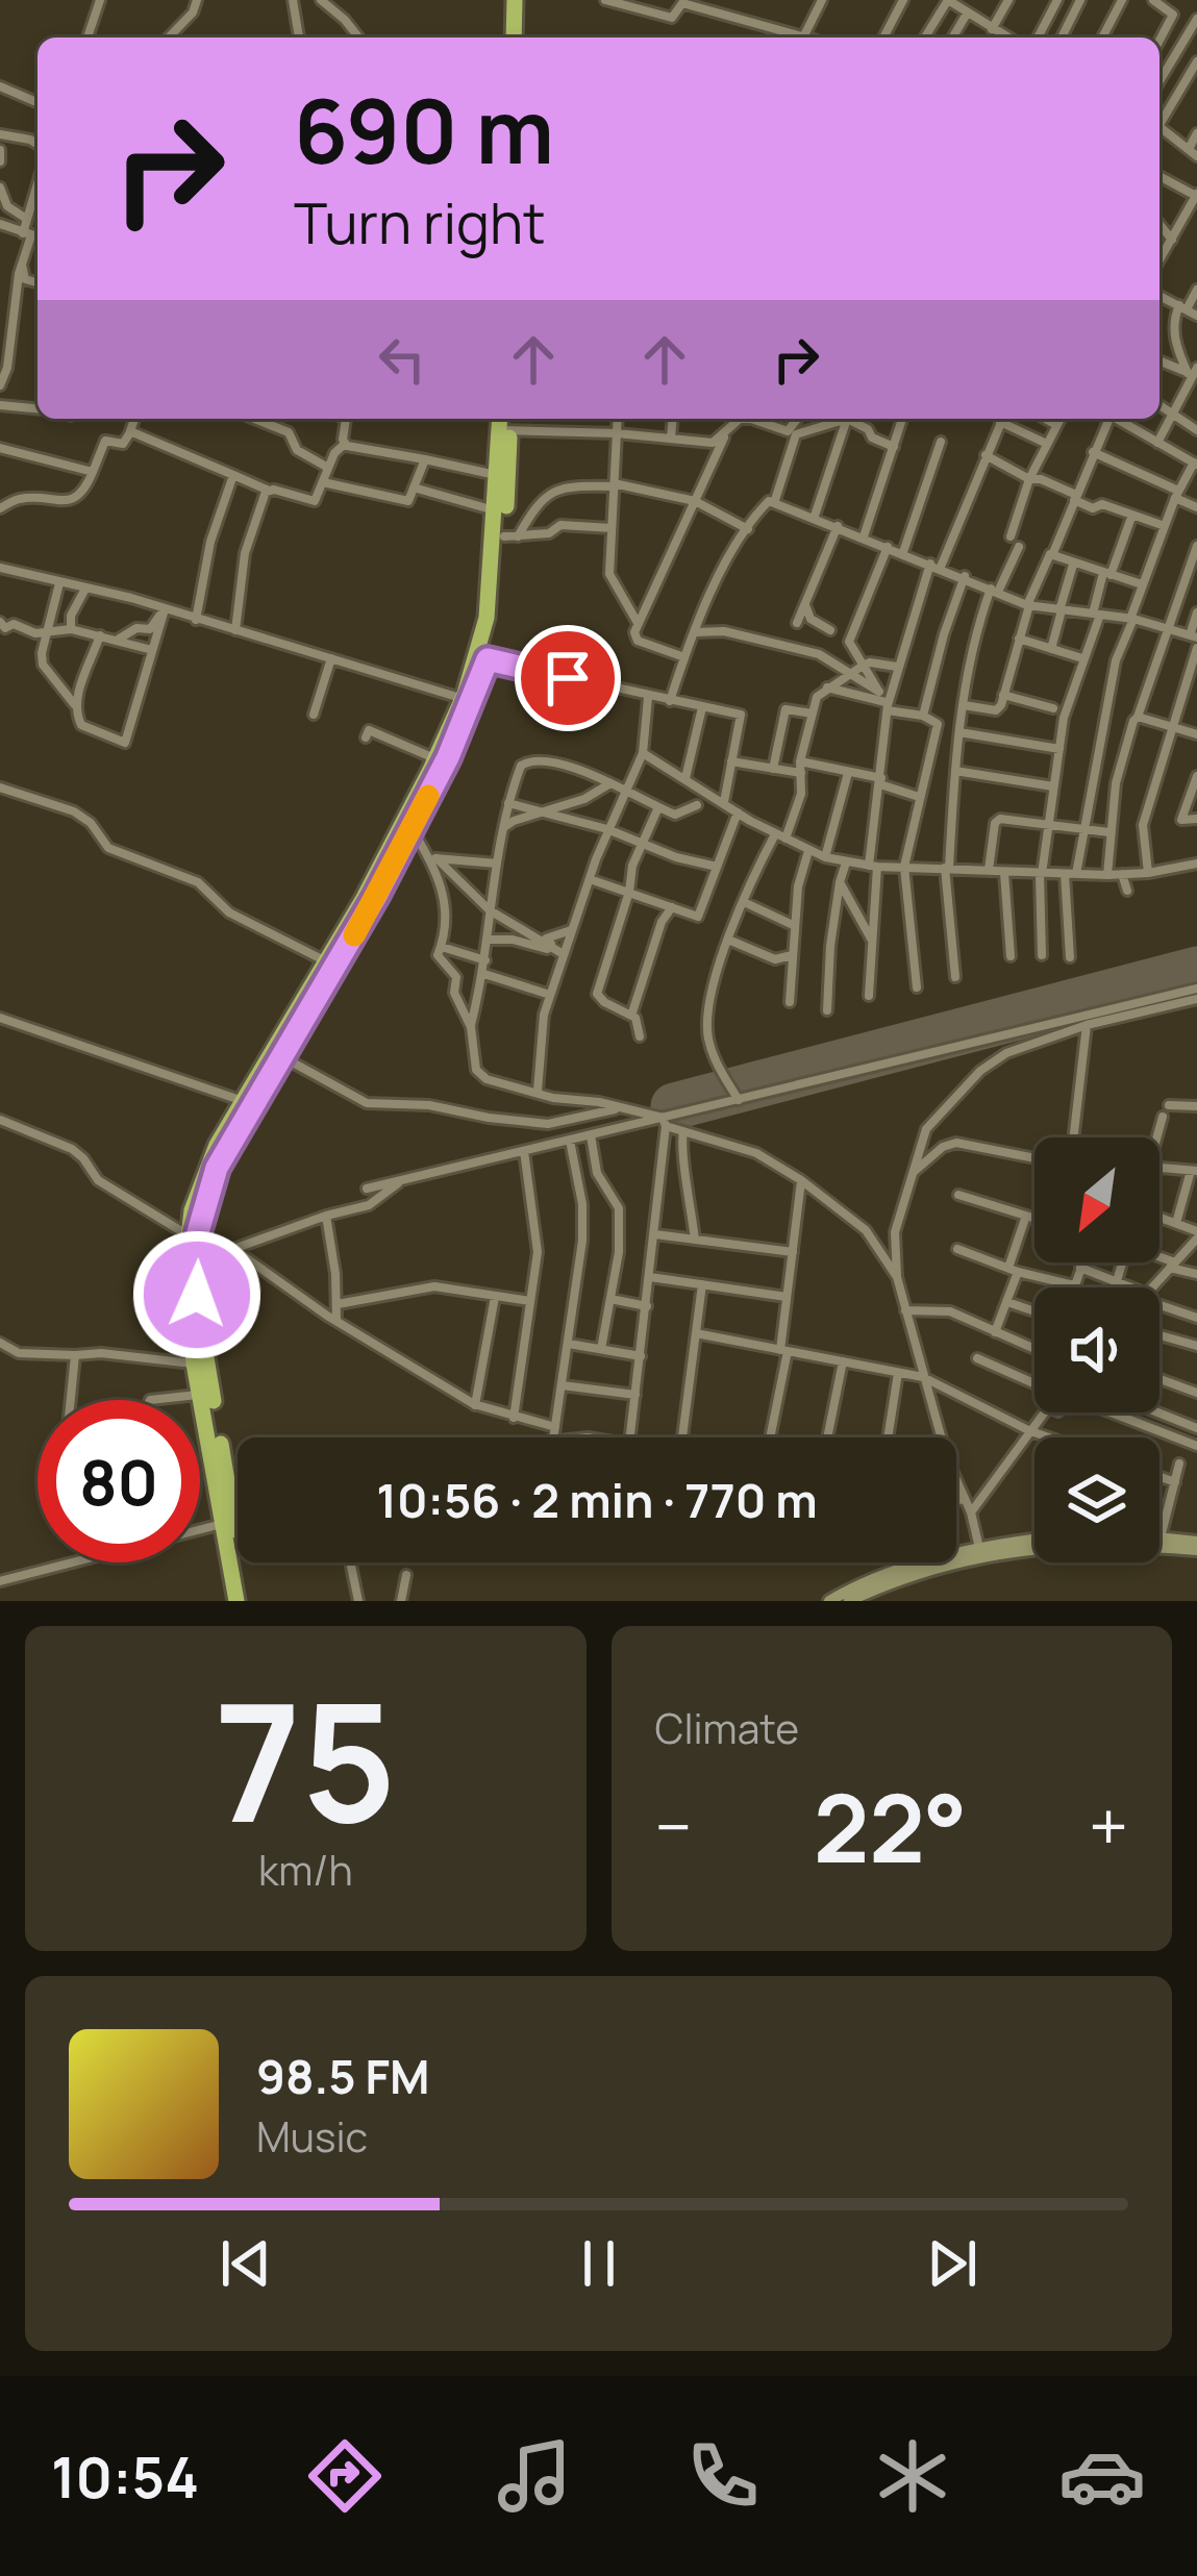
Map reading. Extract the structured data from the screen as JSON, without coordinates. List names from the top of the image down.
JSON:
{
  "north": "bottom left",
  "page": {
    "turn": ["690 m", "Turn right"],
    "limit": "80",
    "trip": "10:56 · 2 min · 770 m",
    "tile": [
      ["75", "km/h"],
      "Climate"
    ],
    "heat": ["−", "22°", "+"],
    "song": ["98.5 FM", "Music"],
    "tabs": "10:54"
  }
}
